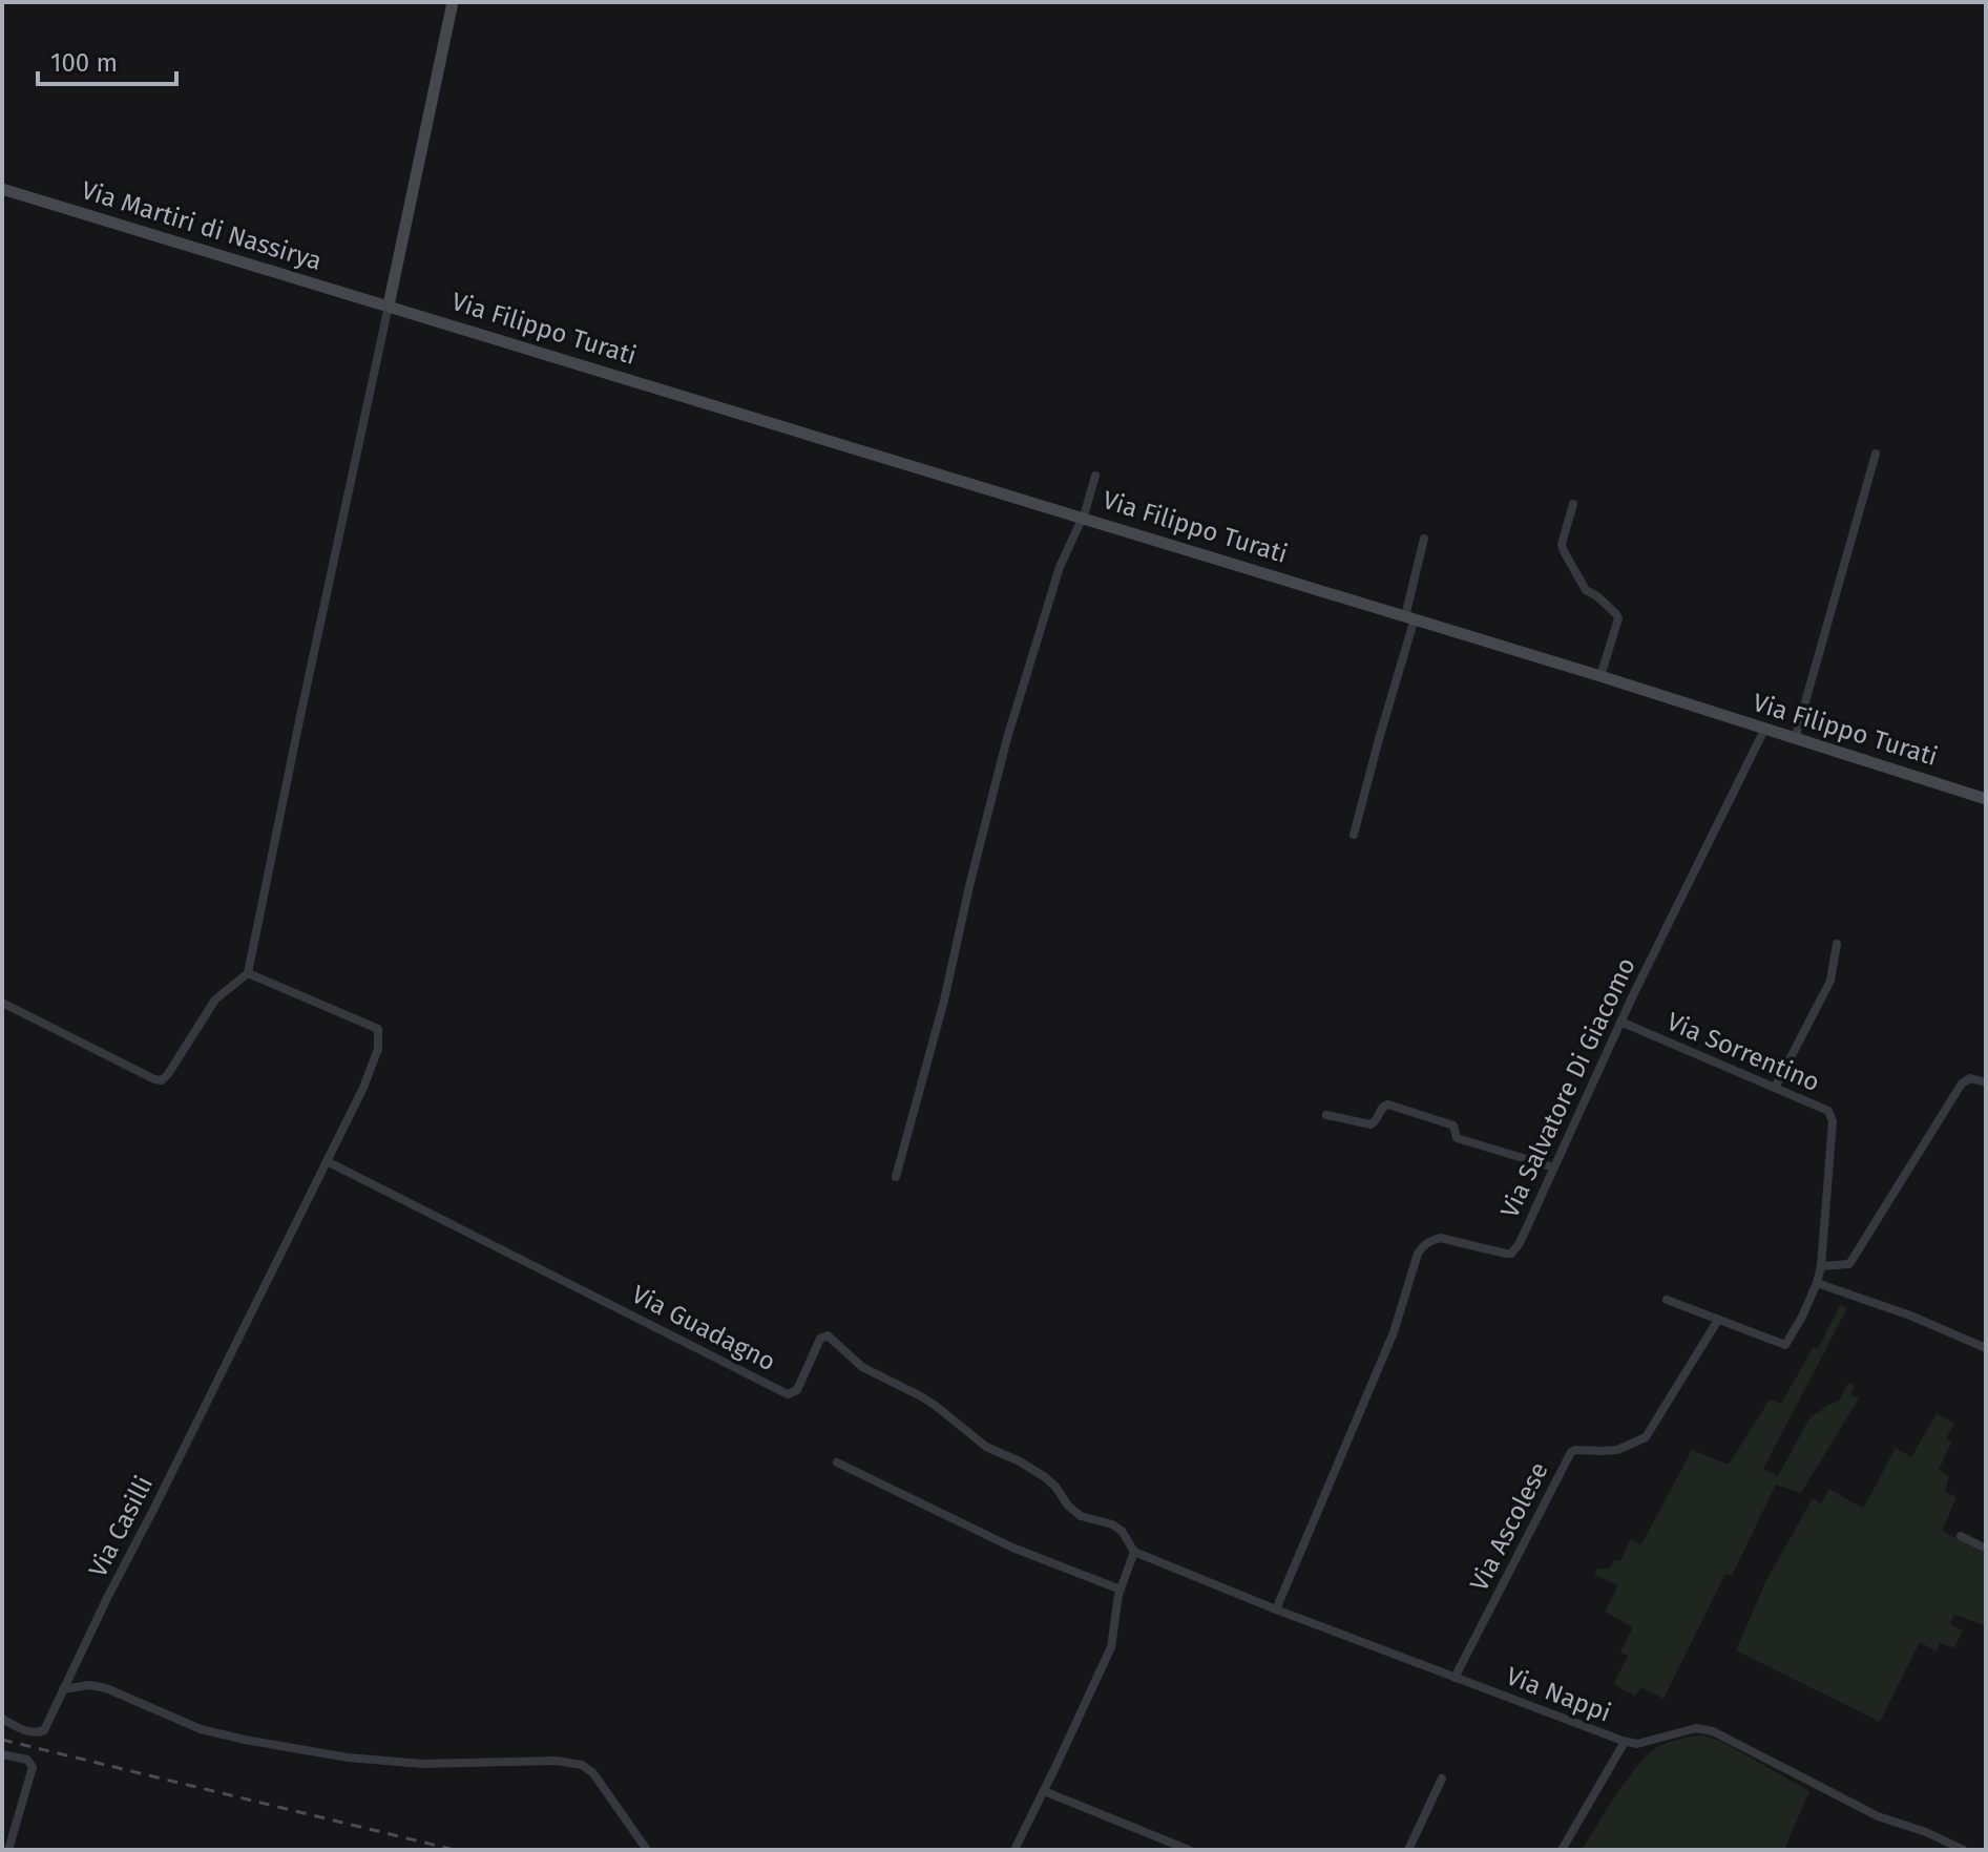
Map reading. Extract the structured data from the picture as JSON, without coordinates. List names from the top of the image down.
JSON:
{
  "streets": {
    "street": [
      "Via Martiri di Nassirya",
      "Via Filippo Turati",
      "Via Sorrentino",
      "Via Salvatore Di Giacomo",
      "Via Guadagno",
      "Via Casilli",
      "Via Ascolese",
      "Via Nappi"
    ]
  },
  "crossings": [
    ["Via Martiri di Nassirya", "Via Filippo Turati"],
    ["Via Filippo Turati", "Via Salvatore Di Giacomo"],
    ["Via Sorrentino", "Via Salvatore Di Giacomo"],
    ["Via Sorrentino", "Via Ascolese"],
    ["Via Salvatore Di Giacomo", "Via Nappi"],
    ["Via Guadagno", "Via Casilli"],
    ["Via Guadagno", "Via Nappi"],
    ["Via Ascolese", "Via Nappi"]
  ],
  "scale_bar": "100 m"
}
